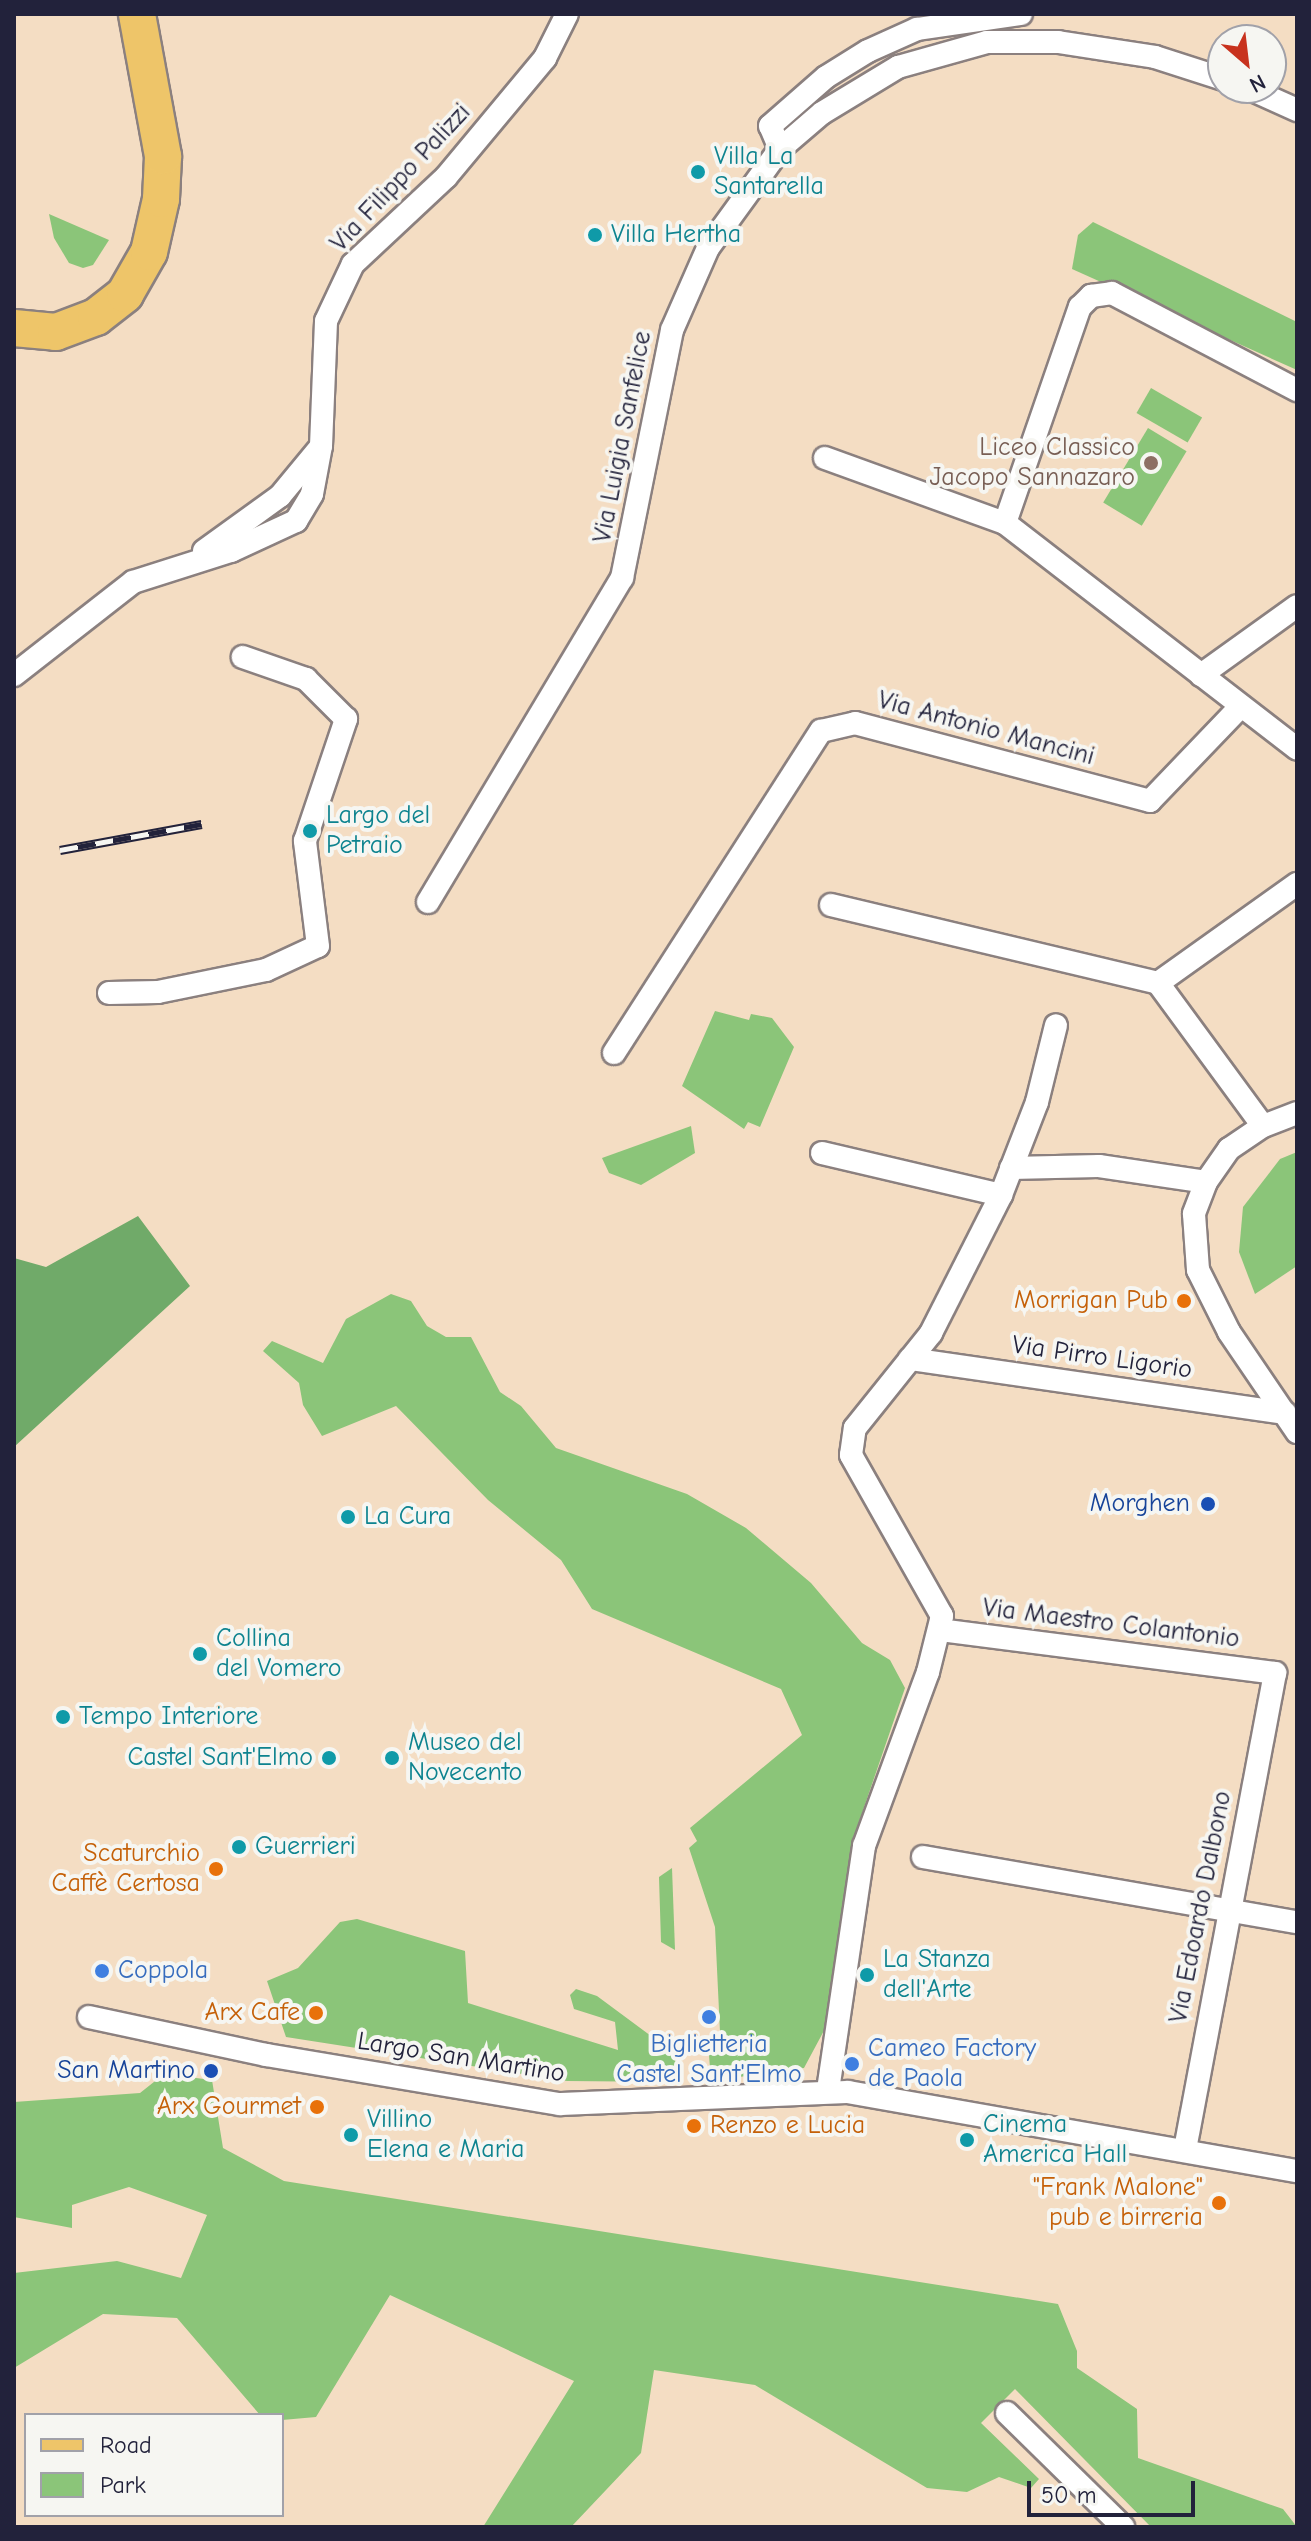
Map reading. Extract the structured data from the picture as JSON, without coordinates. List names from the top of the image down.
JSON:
{
  "streets": {
    "street": [
      "Via Filippo Palizzi",
      "Via Luigia Sanfelice",
      "Via Antonio Mancini",
      "Via Pirro Ligorio",
      "Via Maestro Colantonio",
      "Via Edoardo Dalbono",
      "Largo San Martino"
    ]
  },
  "crossings": [
    ["Via Maestro Colantonio", "Via Edoardo Dalbono"],
    ["Via Edoardo Dalbono", "Largo San Martino"]
  ],
  "places": [
    "Villa La Santarella",
    "Villa Hertha",
    "Liceo Classico Jacopo Sannazaro",
    "Largo del Petraio",
    "Morrigan Pub",
    "Morghen",
    "La Cura",
    "Collina del Vomero",
    "Tempo Interiore",
    "Castel Sant'Elmo",
    "Museo del Novecento",
    "Guerrieri",
    "Scaturchio Caffè Certosa",
    "Coppola",
    "La Stanza dell'Arte",
    "Arx Cafe",
    "Biglietteria Castel Sant'Elmo",
    "Cameo Factory de Paola",
    "San Martino",
    "Arx Gourmet",
    "Renzo e Lucia",
    "Villino Elena e Maria",
    "Cinema America Hall",
    "\"Frank Malone\" pub e birreria"
  ],
  "legend": ["Road", "Park"],
  "scale_bar": "50 m",
  "north": "bottom right"
}
